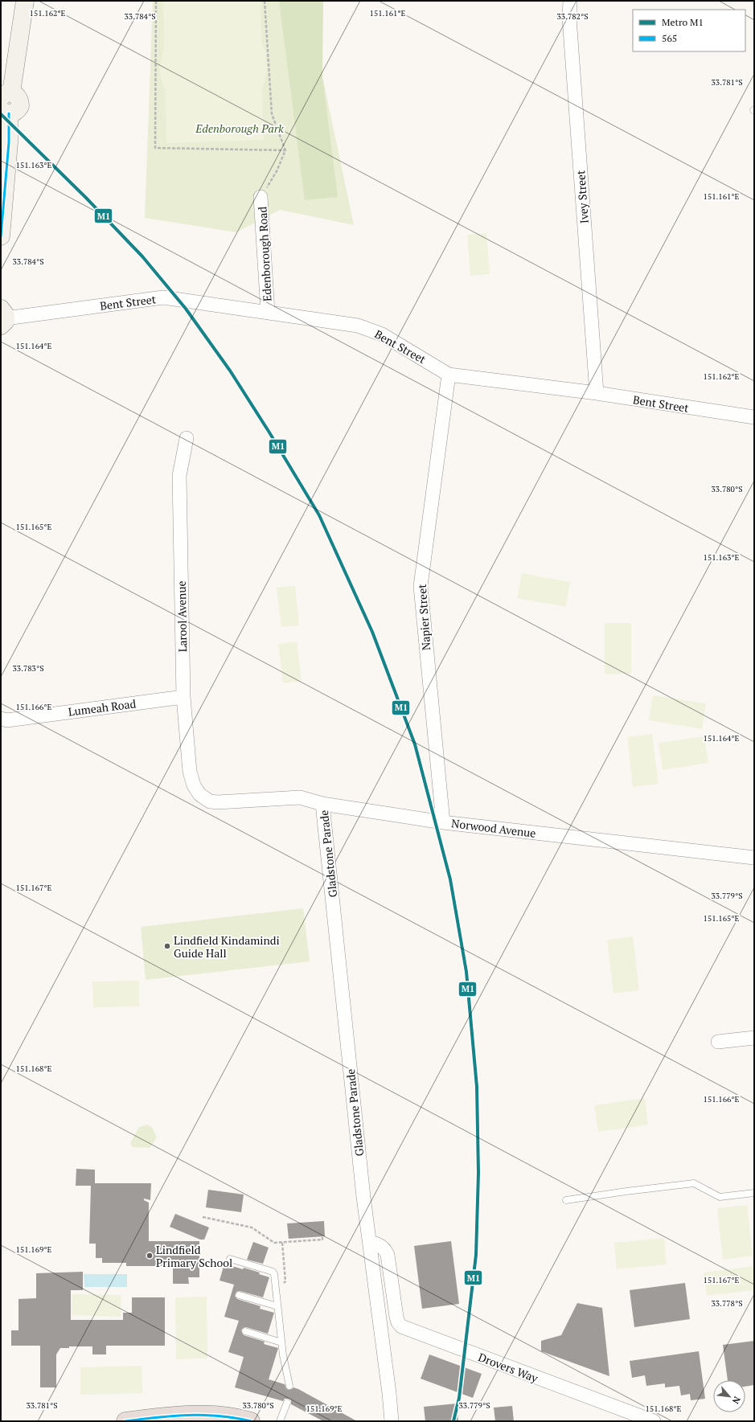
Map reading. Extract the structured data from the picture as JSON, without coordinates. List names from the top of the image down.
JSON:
{
  "streets": {
    "street": [
      "Ivey Street",
      "Edenborough Road",
      "Bent Street",
      "Larool Avenue",
      "Napier Street",
      "Lumeah Road",
      "Norwood Avenue",
      "Gladstone Parade",
      "Drovers Way"
    ]
  },
  "crossings": [
    ["Ivey Street", "Bent Street"],
    ["Edenborough Road", "Bent Street"],
    ["Bent Street", "Napier Street"],
    ["Larool Avenue", "Lumeah Road"],
    ["Larool Avenue", "Norwood Avenue"],
    ["Napier Street", "Norwood Avenue"],
    ["Norwood Avenue", "Gladstone Parade"],
    ["Gladstone Parade", "Drovers Way"]
  ],
  "parks": ["Edenborough Park"],
  "places": ["Lindfield Kindamindi Guide Hall", "Lindfield Primary School"],
  "lines": ["transit line 565", "metro line M1"],
  "legend": ["Metro M1", "565"],
  "north": "bottom right",
  "coordinates": [
    "151.162°E",
    "151.161°E",
    "33.784°S",
    "33.782°S",
    "33.781°S",
    "151.163°E",
    "151.164°E",
    "33.780°S",
    "151.165°E",
    "33.783°S",
    "151.166°E",
    "151.167°E",
    "33.779°S",
    "151.168°E",
    "151.169°E",
    "33.778°S"
  ]
}
